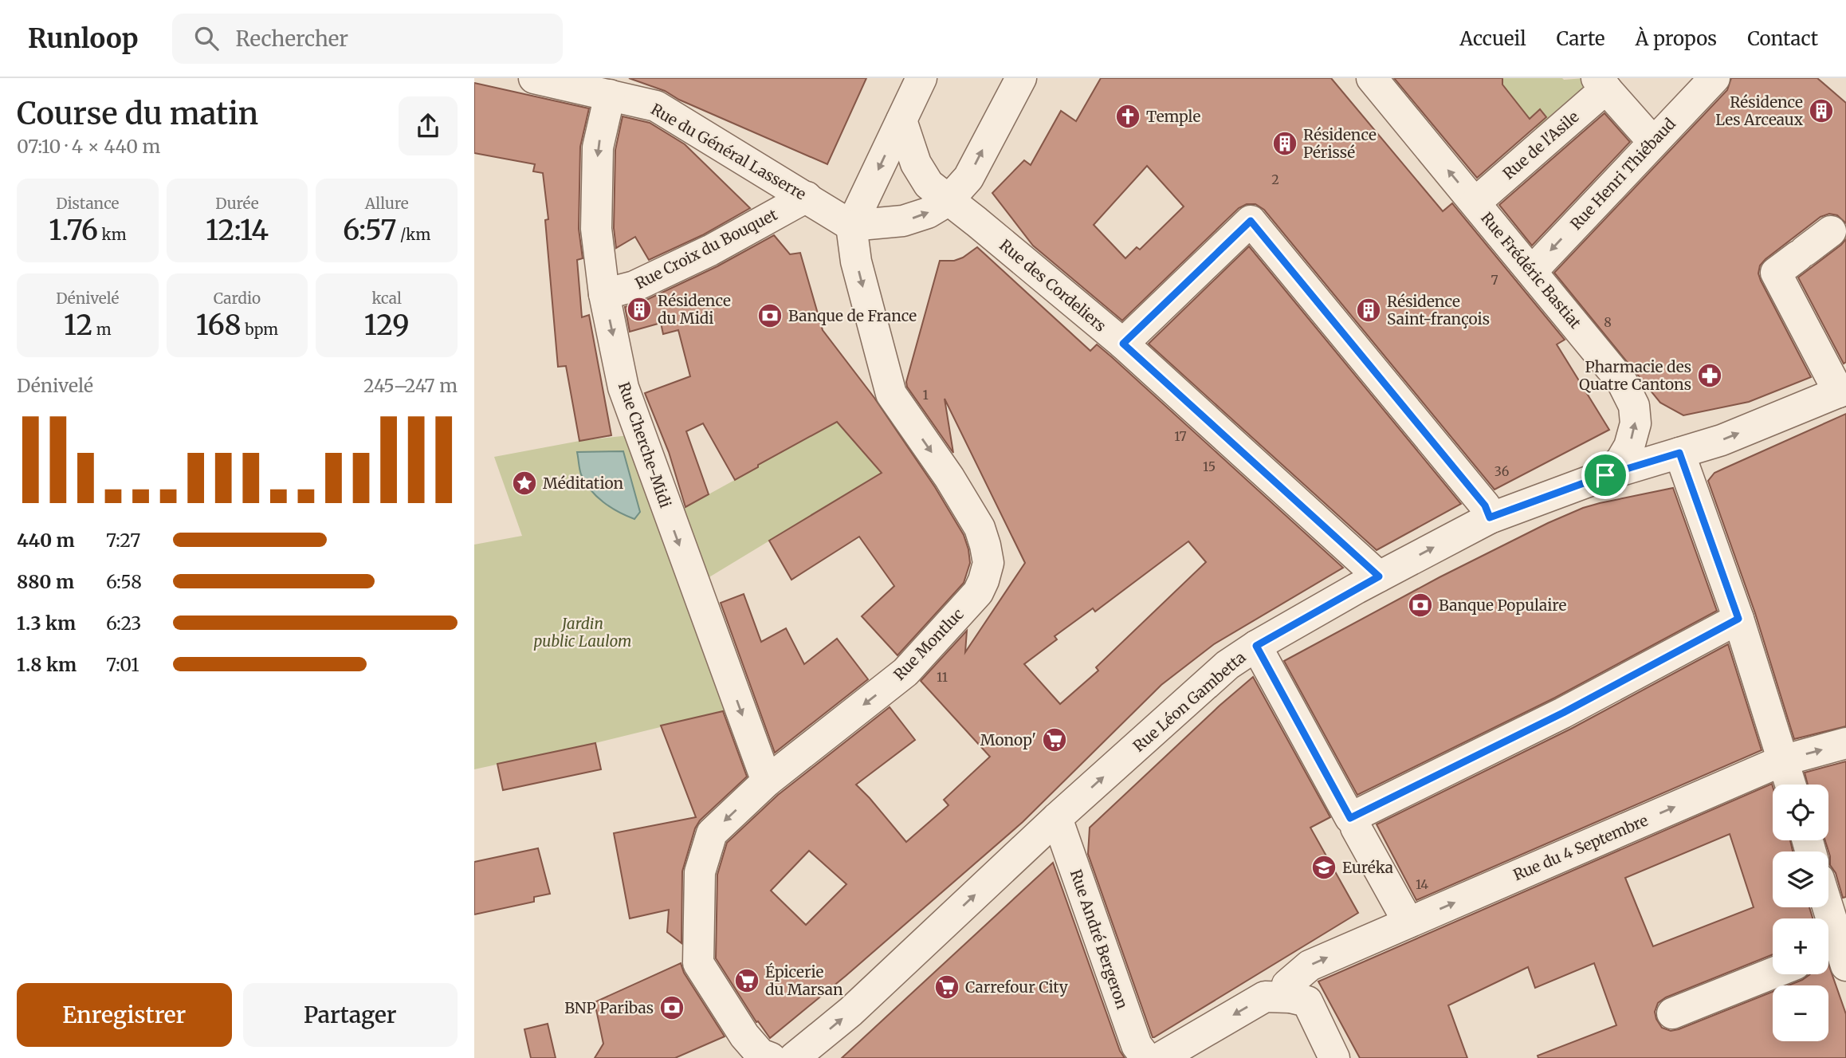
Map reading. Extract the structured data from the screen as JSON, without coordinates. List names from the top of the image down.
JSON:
{
  "streets": {
    "street": [
      "Rue de l'Asile",
      "Rue du Général Lasserre",
      "Rue Henri Thiébaud",
      "Rue Croix du Bouquet",
      "Rue Frédéric Bastiat",
      "Rue des Cordeliers",
      "Rue Cherche-Midi",
      "Rue Montluc",
      "Rue Léon Gambetta",
      "Rue du 4 Septembre",
      "Rue André Bergeron"
    ]
  },
  "crossings": [
    ["Rue de l'Asile", "Rue Henri Thiébaud"],
    ["Rue de l'Asile", "Rue Frédéric Bastiat"],
    ["Rue du Général Lasserre", "Rue Croix du Bouquet"],
    ["Rue du Général Lasserre", "Rue Cherche-Midi"],
    ["Rue du Général Lasserre", "Rue Montluc"],
    ["Rue Henri Thiébaud", "Rue Frédéric Bastiat"],
    ["Rue Croix du Bouquet", "Rue Cherche-Midi"],
    ["Rue Frédéric Bastiat", "Rue Léon Gambetta"],
    ["Rue des Cordeliers", "Rue Léon Gambetta"],
    ["Rue Cherche-Midi", "Rue Montluc"],
    ["Rue Léon Gambetta", "Rue André Bergeron"]
  ],
  "one_way": ["Rue Henri Thiébaud", "Rue Cherche-Midi", "Rue Montluc"],
  "parks": ["Jardin public Laulom"],
  "places": {
    "building": [
      "Résidence Les Arceaux",
      "Résidence Périssé",
      "Résidence du Midi",
      "Résidence Saint-françois"
    ],
    "church": ["Temple"],
    "bank": ["Banque de France", "Banque Populaire", "BNP Paribas"],
    "pharmacy": ["Pharmacie des Quatre Cantons"],
    "place": ["Méditation"],
    "supermarket": ["Monop'", "Épicerie du Marsan", "Carrefour City"],
    "school or university": ["Euréka"]
  },
  "house_numbers": [
    "2",
    "7",
    "8",
    "1",
    "17",
    "15",
    "36",
    "11",
    "14"
  ],
  "page": {
    "header": "Runloop",
    "search": "Rechercher",
    "nav": [
      "Accueil",
      "Carte",
      "À propos",
      "Contact"
    ],
    "heading": ["Course du matin", "07:10 · 4 × 440 m"],
    "stats": [
      ["Distance", "1.76 km"],
      ["Durée", "12:14"],
      ["Allure", "6:57 /km"],
      ["Dénivelé", "12 m"],
      ["Cardio", "168 bpm"],
      ["kcal", "129"]
    ],
    "chart": ["Dénivelé", "245–247 m"],
    "list": [
      {
        "name": "440 m",
        "note": "7:27"
      },
      {
        "name": "880 m",
        "note": "6:58"
      },
      {
        "name": "1.3 km",
        "note": "6:23"
      },
      {
        "name": "1.8 km",
        "note": "7:01"
      }
    ],
    "map_buttons": ["+", "−"],
    "buttons": ["Enregistrer", "Partager"]
  }
}
